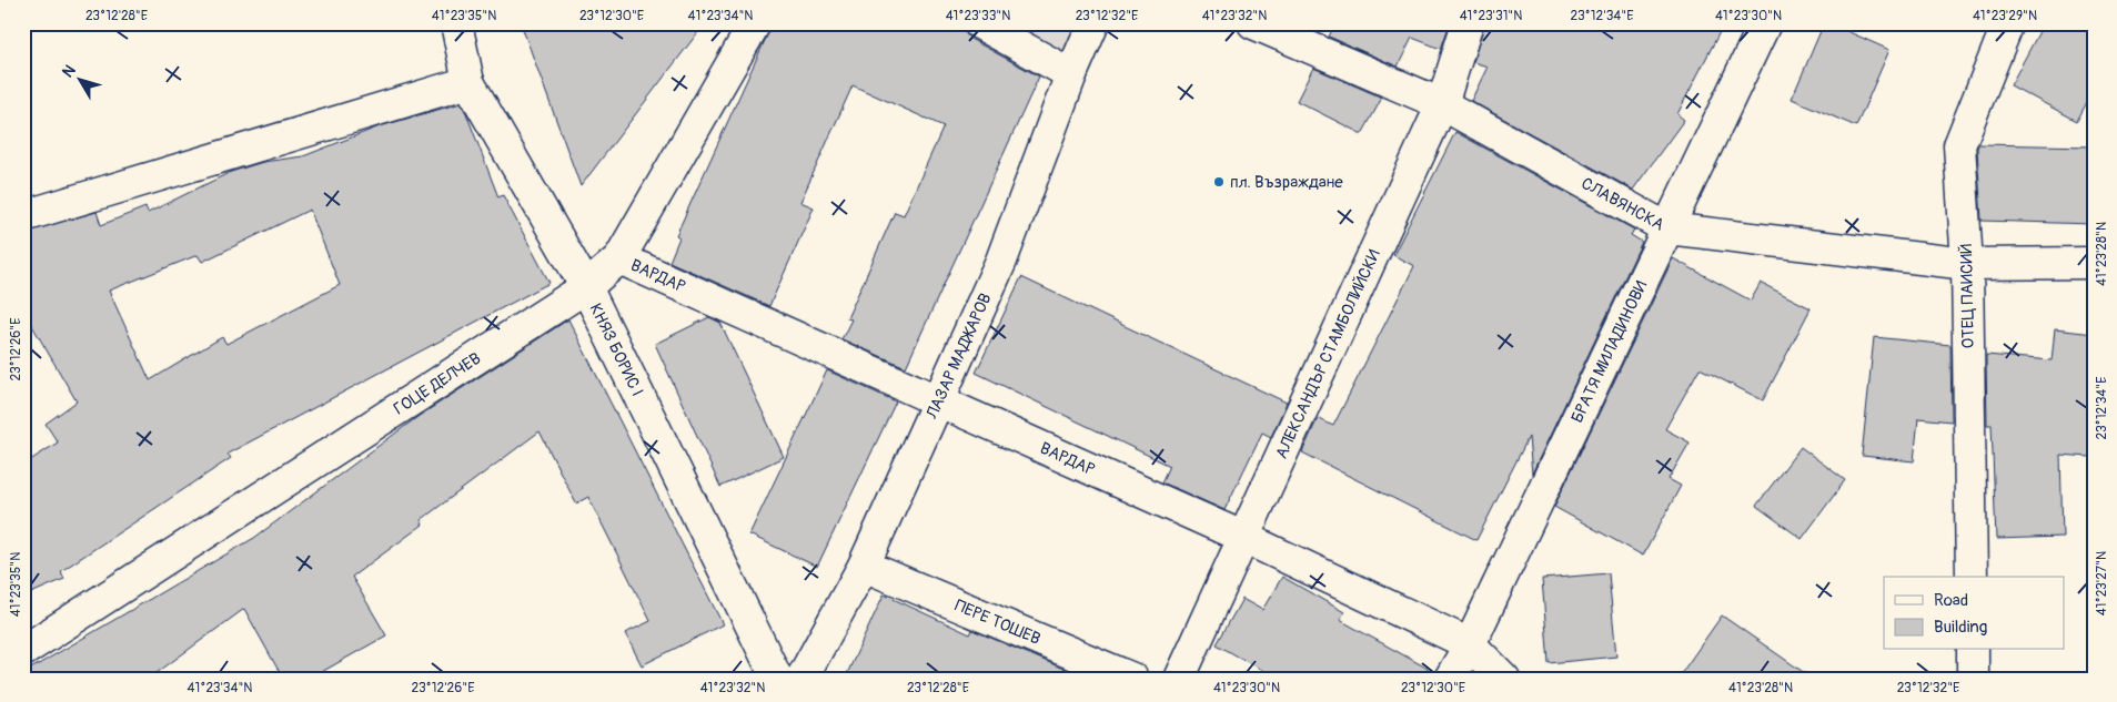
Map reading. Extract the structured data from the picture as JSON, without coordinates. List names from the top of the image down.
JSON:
{
  "streets": {
    "street": [
      "СЛАВЯНСКА",
      "ВАРДАР",
      "ОТЕЦ ПАИСИЙ",
      "КНЯЗ БОРИС I",
      "БРАТЯ МИЛАДИНОВИ",
      "АЛЕКСАНДЪР СТАМБОЛИЙСКИ",
      "ЛАЗАР МАДЖАРОВ",
      "ГОЦЕ ДЕЛЧЕВ",
      "ПЕРЕ ТОШЕВ"
    ]
  },
  "crossings": [
    ["СЛАВЯНСКА", "ОТЕЦ ПАИСИЙ"],
    ["СЛАВЯНСКА", "БРАТЯ МИЛАДИНОВИ"],
    ["СЛАВЯНСКА", "АЛЕКСАНДЪР СТАМБОЛИЙСКИ"],
    ["ВАРДАР", "БРАТЯ МИЛАДИНОВИ"],
    ["ВАРДАР", "АЛЕКСАНДЪР СТАМБОЛИЙСКИ"],
    ["ВАРДАР", "ЛАЗАР МАДЖАРОВ"],
    ["ВАРДАР", "ГОЦЕ ДЕЛЧЕВ"],
    ["КНЯЗ БОРИС I", "ГОЦЕ ДЕЛЧЕВ"],
    ["ЛАЗАР МАДЖАРОВ", "ПЕРЕ ТОШЕВ"]
  ],
  "places": ["пл. Възраждане"],
  "legend": ["Road", "Building"],
  "north": "top left",
  "coordinates": [
    "23°12'28\"E",
    "41°23'35\"N",
    "23°12'30\"E",
    "41°23'34\"N",
    "41°23'33\"N",
    "23°12'32\"E",
    "41°23'32\"N",
    "41°23'31\"N",
    "23°12'34\"E",
    "41°23'30\"N",
    "41°23'29\"N",
    "41°23'28\"N",
    "23°12'26\"E",
    "41°23'27\"N"
  ]
}
